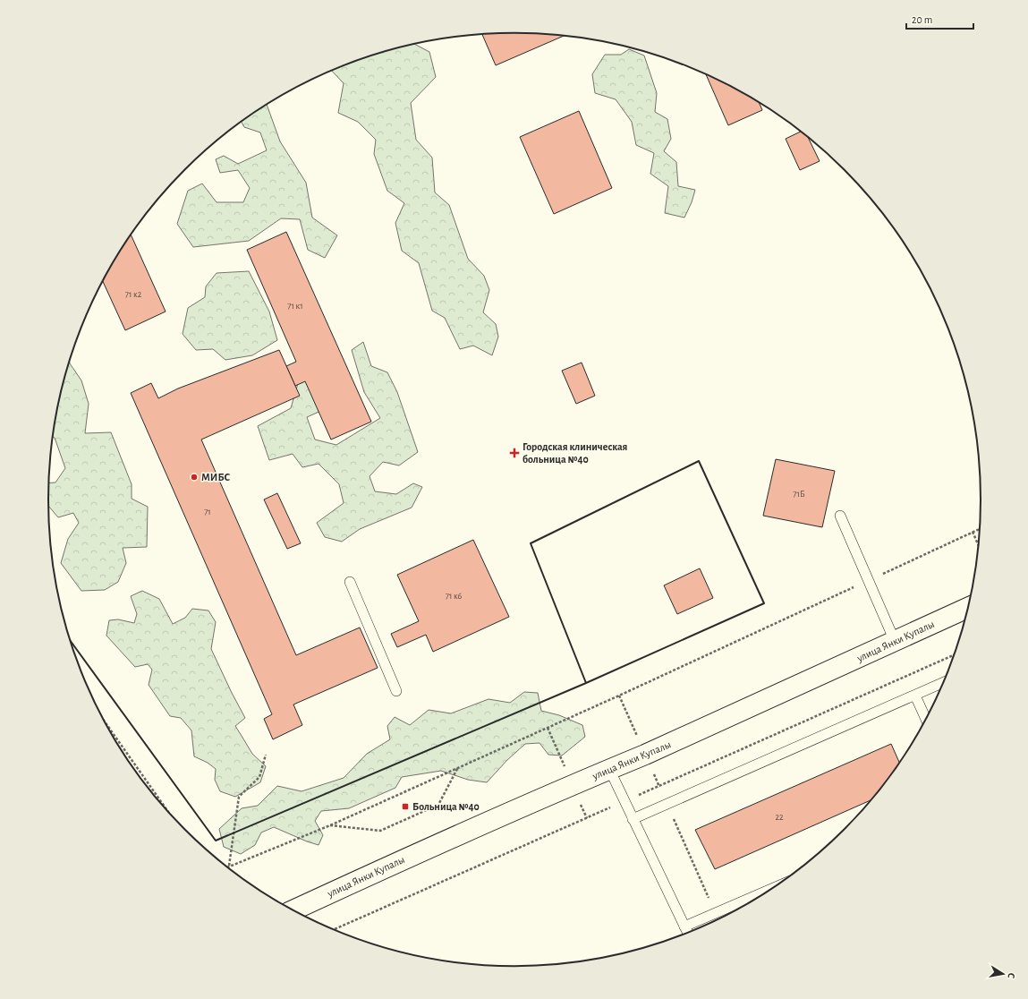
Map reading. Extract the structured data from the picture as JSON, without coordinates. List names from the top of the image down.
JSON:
{
  "streets": {
    "street": ["улица Янки Купалы"]
  },
  "places": {
    "health": ["Городская клиническая больница №40"],
    "other": ["МИБС"],
    "transit": ["Больница №40"]
  },
  "house_numbers": [
    "71 к2",
    "71 к1",
    "71Б",
    "71",
    "71 к6",
    "22"
  ],
  "scale_bar": "20 m",
  "north": "right"
}
